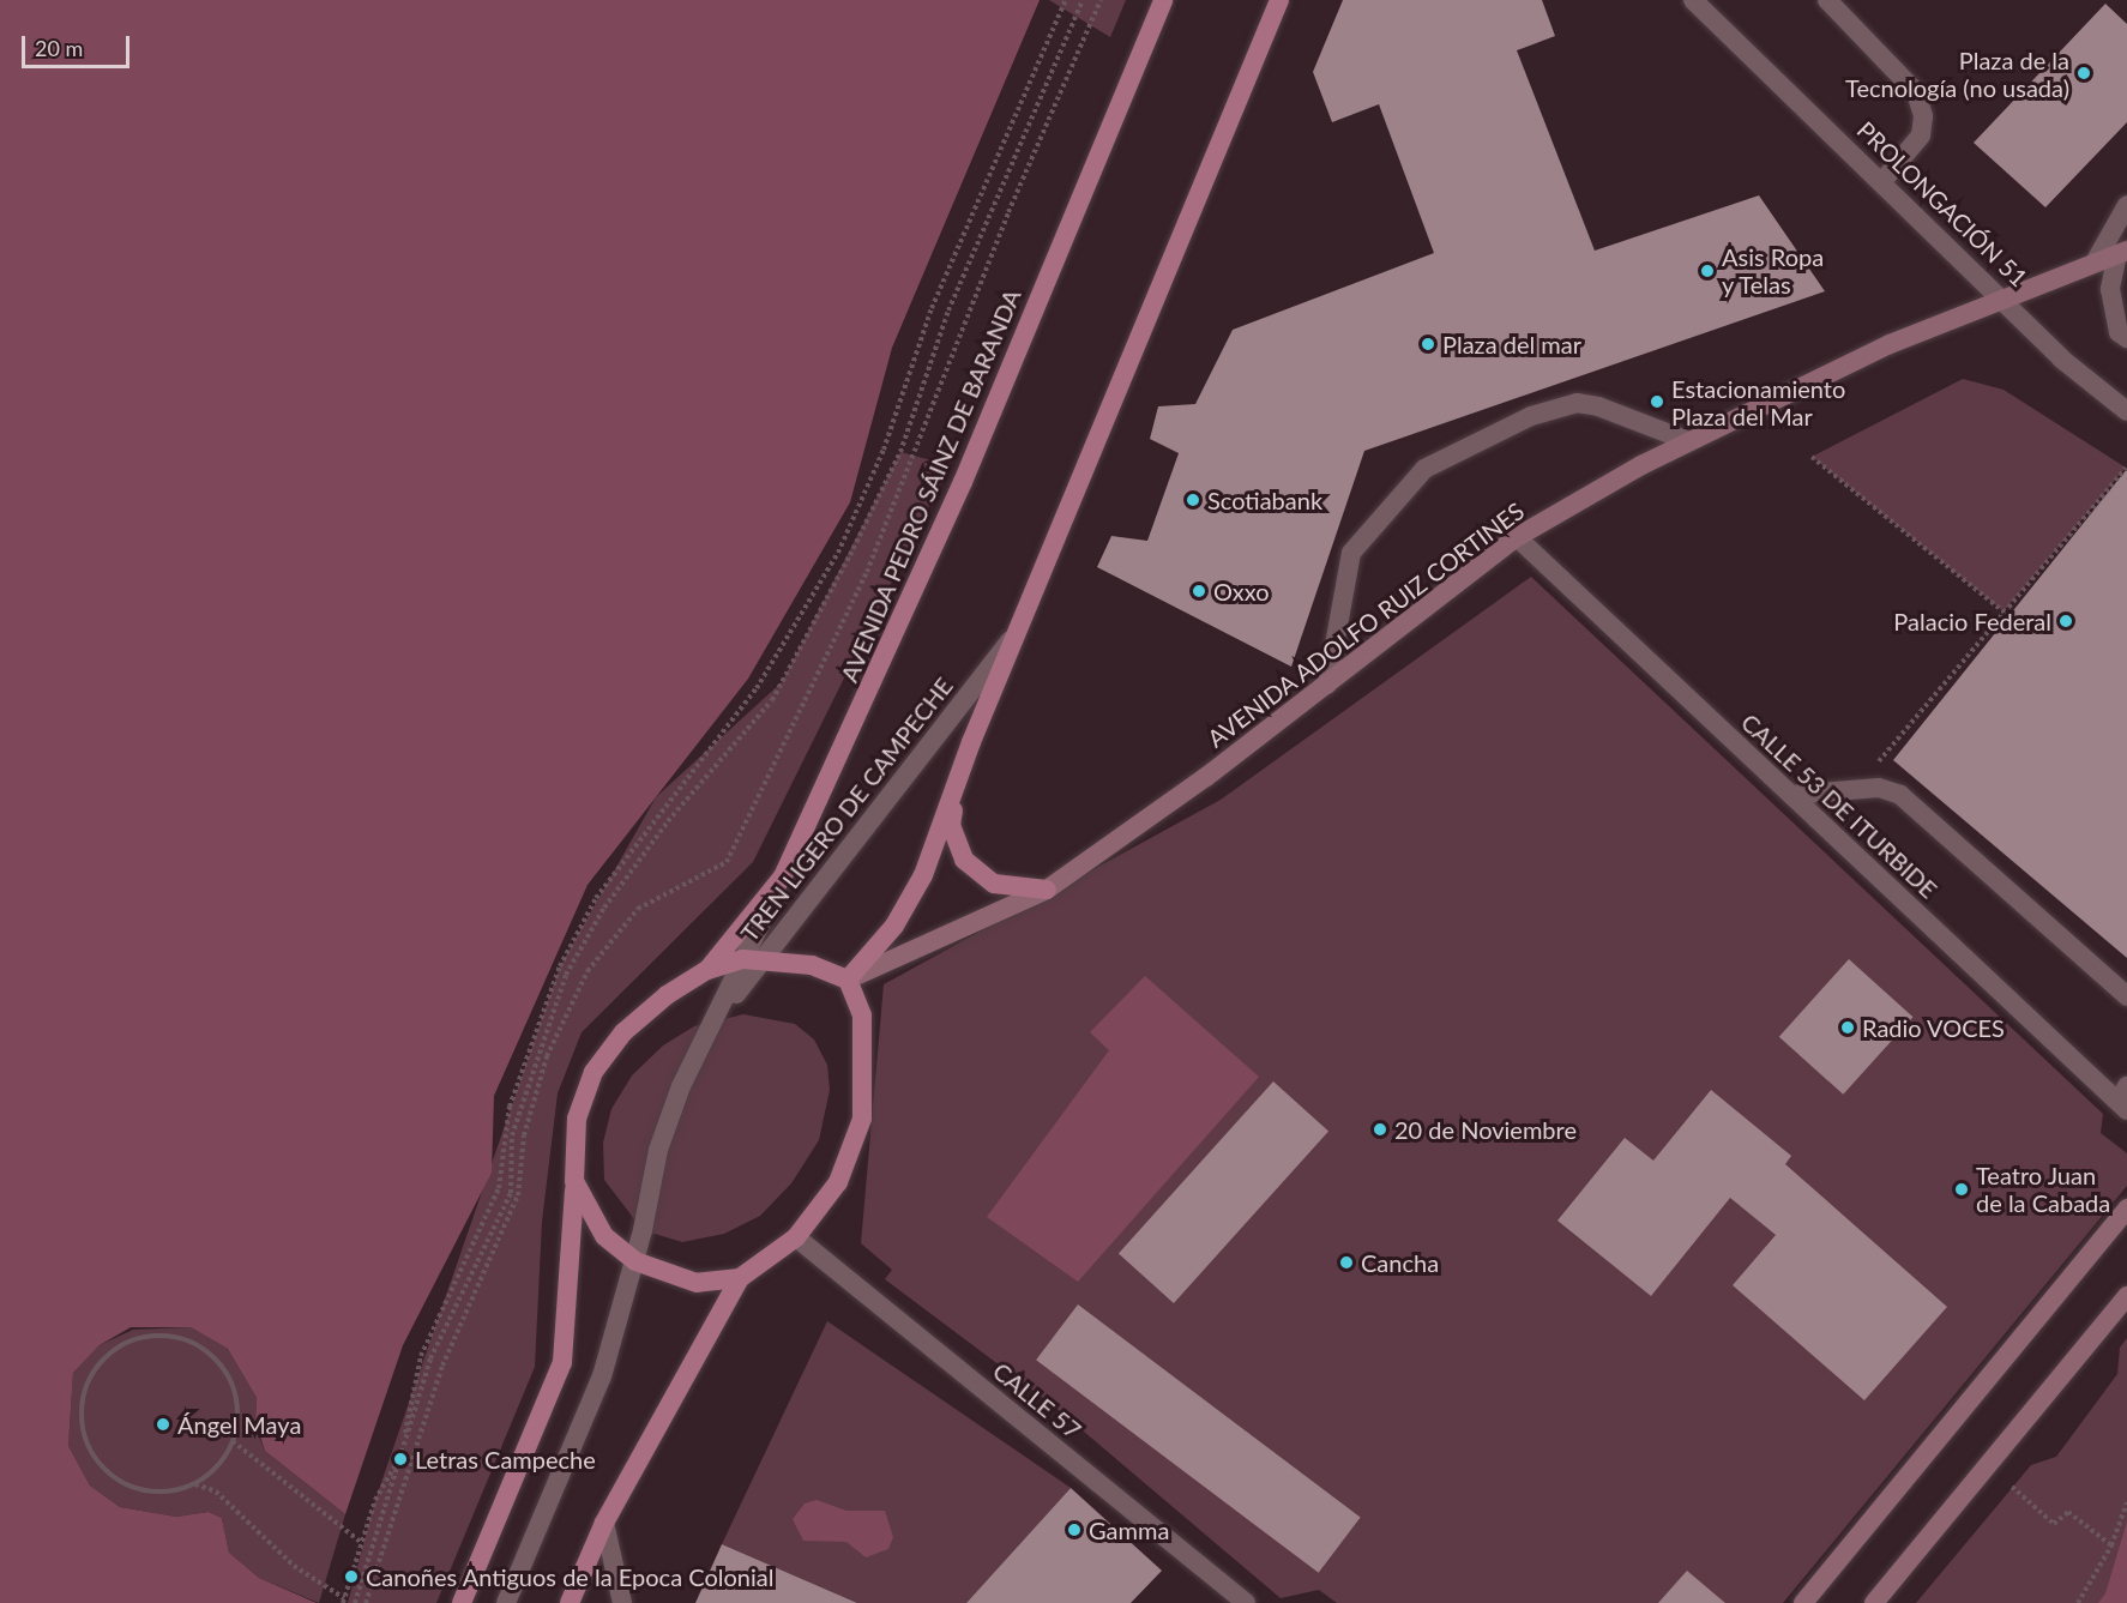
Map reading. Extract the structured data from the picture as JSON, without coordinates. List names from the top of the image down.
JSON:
{
  "streets": {
    "main road": ["AVENIDA PEDRO SÁINZ DE BARANDA", "AVENIDA ADOLFO RUIZ CORTINES"],
    "street": [
      "PROLONGACIÓN 51",
      "CALLE 53 DE ITURBIDE",
      "TREN LIGERO DE CAMPECHE",
      "CALLE 57"
    ]
  },
  "crossings": [
    ["PROLONGACIÓN 51", "AVENIDA ADOLFO RUIZ CORTINES"],
    ["AVENIDA PEDRO SÁINZ DE BARANDA", "TREN LIGERO DE CAMPECHE"],
    ["AVENIDA ADOLFO RUIZ CORTINES", "CALLE 53 DE ITURBIDE"]
  ],
  "places": [
    "Plaza de la Tecnología (no usada)",
    "Asis Ropa y Telas",
    "Plaza del mar",
    "Estacionamiento Plaza del Mar",
    "Scotiabank",
    "Oxxo",
    "Palacio Federal",
    "Radio VOCES",
    "20 de Noviembre",
    "Teatro Juan de la Cabada",
    "Cancha",
    "Ángel Maya",
    "Letras Campeche",
    "Gamma",
    "Canoñes Antiguos de la Epoca Colonial"
  ],
  "scale_bar": "20 m"
}
